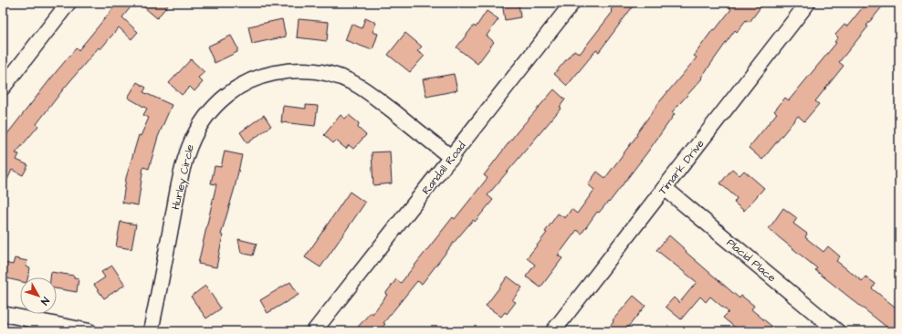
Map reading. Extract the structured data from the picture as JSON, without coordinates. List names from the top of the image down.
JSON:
{
  "streets": {
    "street": [
      "Timark Drive",
      "Randall Road",
      "Hurley Circle",
      "Placid Place"
    ]
  },
  "crossings": [
    ["Timark Drive", "Placid Place"],
    ["Randall Road", "Hurley Circle"]
  ],
  "north": "bottom right"
}
